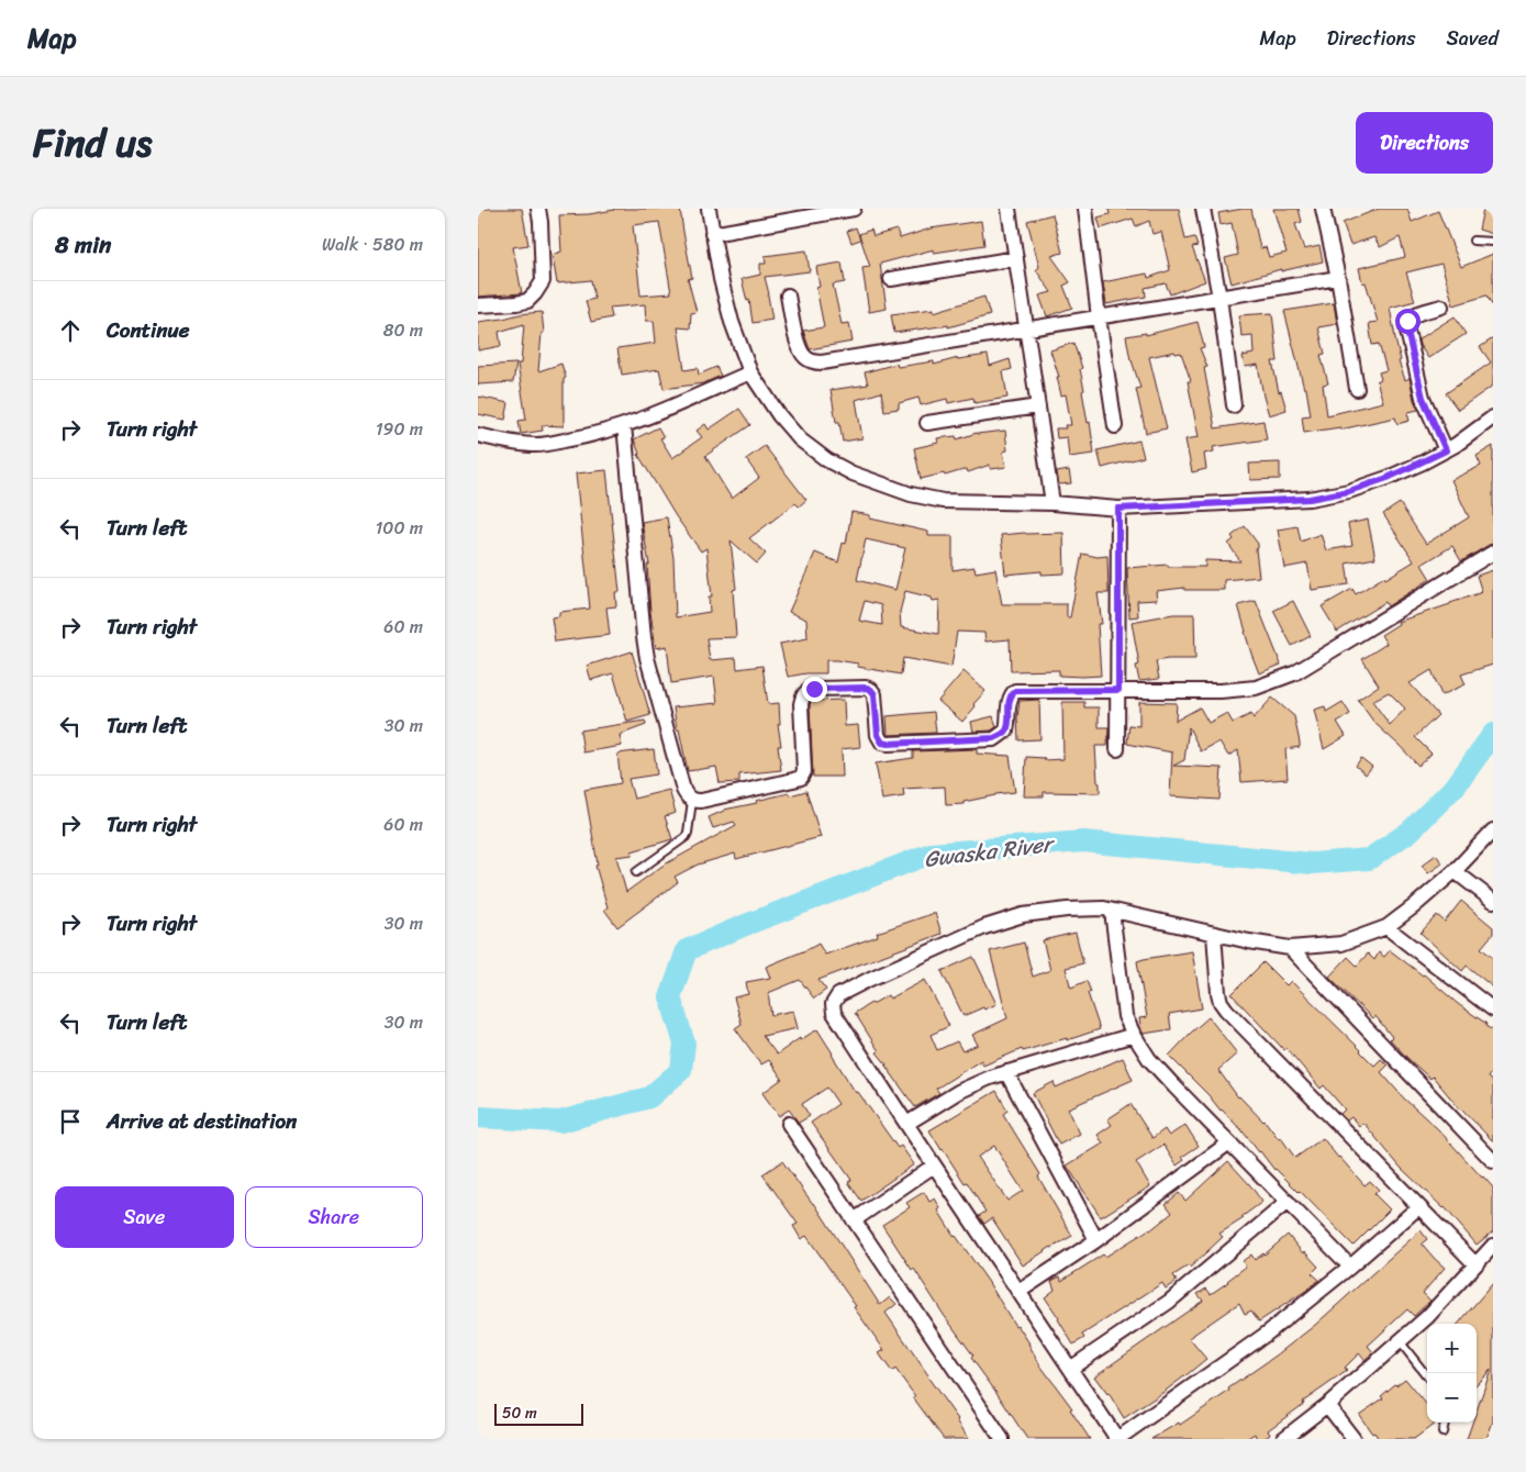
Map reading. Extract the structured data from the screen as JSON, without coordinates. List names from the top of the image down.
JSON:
{
  "water": ["Gwaska River"],
  "scale_bar": "50 m",
  "page": {
    "header": "Map",
    "nav": ["Map", "Directions", "Saved"],
    "title": "Find us",
    "buttons": [
      "Directions",
      ["Save", "Share"]
    ],
    "heading": ["8 min", "Walk · 580 m"],
    "list": [
      ["Continue", "80 m"],
      ["Turn right", "190 m"],
      ["Turn left", "100 m"],
      ["Turn right", "60 m"],
      ["Turn left", "30 m"],
      ["Turn right", "60 m"],
      ["Turn right", "30 m"],
      ["Turn left", "30 m"],
      "Arrive at destination"
    ],
    "map_buttons": ["+", "−"],
    "scale": "50 m"
  }
}
